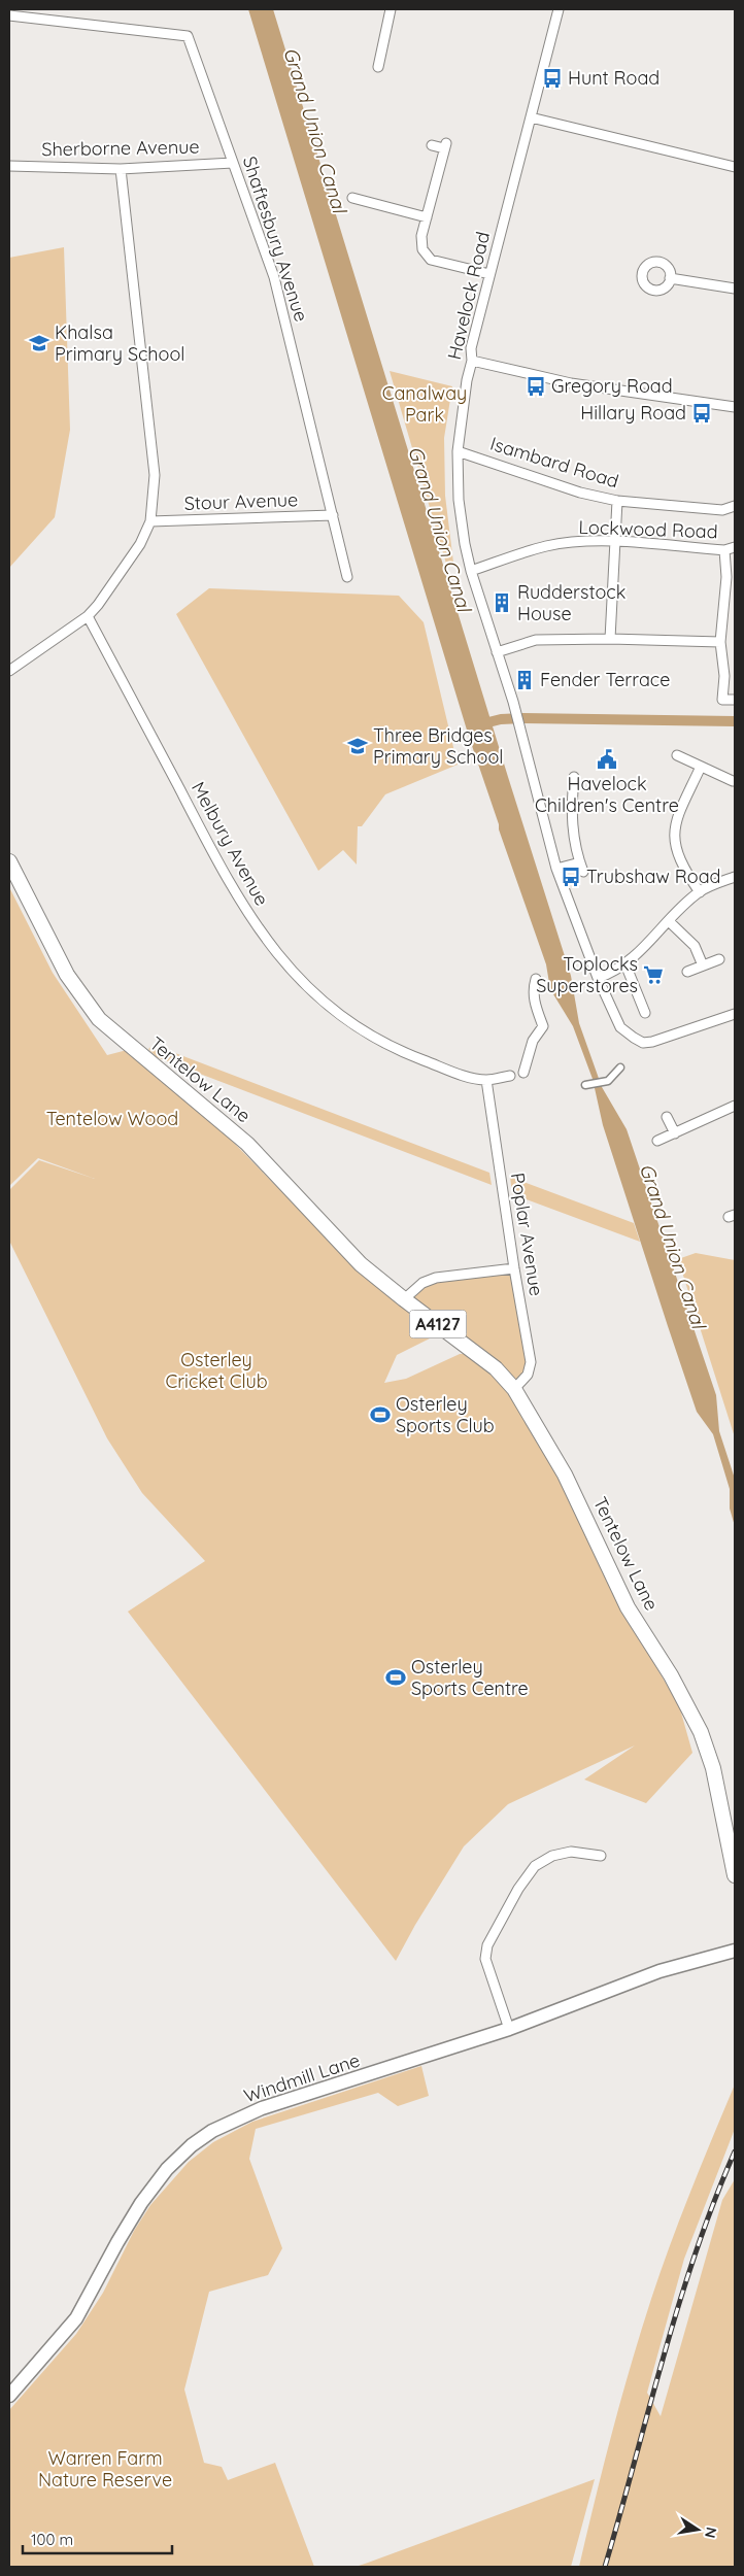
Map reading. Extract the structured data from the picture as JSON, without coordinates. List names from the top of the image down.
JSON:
{
  "streets": {
    "main road": ["Tentelow Lane", "A4127", "Windmill Lane"],
    "street": [
      "Sherborne Avenue",
      "Shaftesbury Avenue",
      "Havelock Road",
      "Isambard Road",
      "Stour Avenue",
      "Lockwood Road",
      "Melbury Avenue",
      "Poplar Avenue"
    ]
  },
  "crossings": [
    ["Sherborne Avenue", "Shaftesbury Avenue"],
    ["Shaftesbury Avenue", "Stour Avenue"],
    ["Havelock Road", "Isambard Road"],
    ["Havelock Road", "Lockwood Road"],
    ["Melbury Avenue", "Poplar Avenue"],
    ["Tentelow Lane", "Poplar Avenue"]
  ],
  "water": ["Grand Union Canal"],
  "parks": [
    "Canalway Park",
    "Tentelow Wood",
    "Osterley Cricket Club",
    "Warren Farm Nature Reserve"
  ],
  "places": {
    "bus stop": [
      "Hunt Road",
      "Gregory Road",
      "Hillary Road",
      "Trubshaw Road"
    ],
    "school or university": ["Khalsa Primary School", "Three Bridges Primary School"],
    "building": ["Rudderstock House", "Fender Terrace"],
    "public building": ["Havelock Children's Centre"],
    "supermarket": ["Toplocks Superstores"],
    "sports": ["Osterley Sports Club", "Osterley Sports Centre"]
  },
  "scale_bar": "100 m",
  "north": "right"
}
